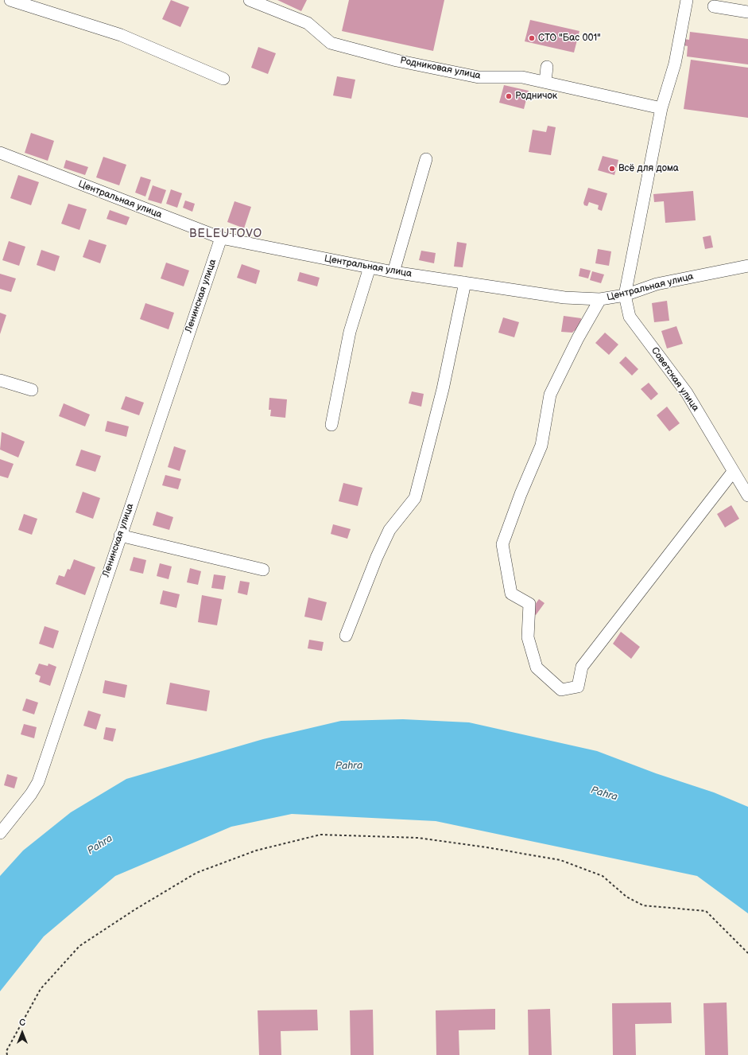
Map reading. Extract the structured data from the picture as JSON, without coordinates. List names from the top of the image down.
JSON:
{
  "streets": {
    "street": [
      "Родниковая улица",
      "Центральная улица",
      "Ленинская улица",
      "Советская улица"
    ]
  },
  "crossings": [
    ["Центральная улица", "Ленинская улица"],
    ["Центральная улица", "Советская улица"]
  ],
  "districts": ["BELEUTOVO"],
  "water": ["Pahra"],
  "places": ["СТО \"Бас 001\"", "Родничок", "Всё для дома"],
  "north": "top"
}
